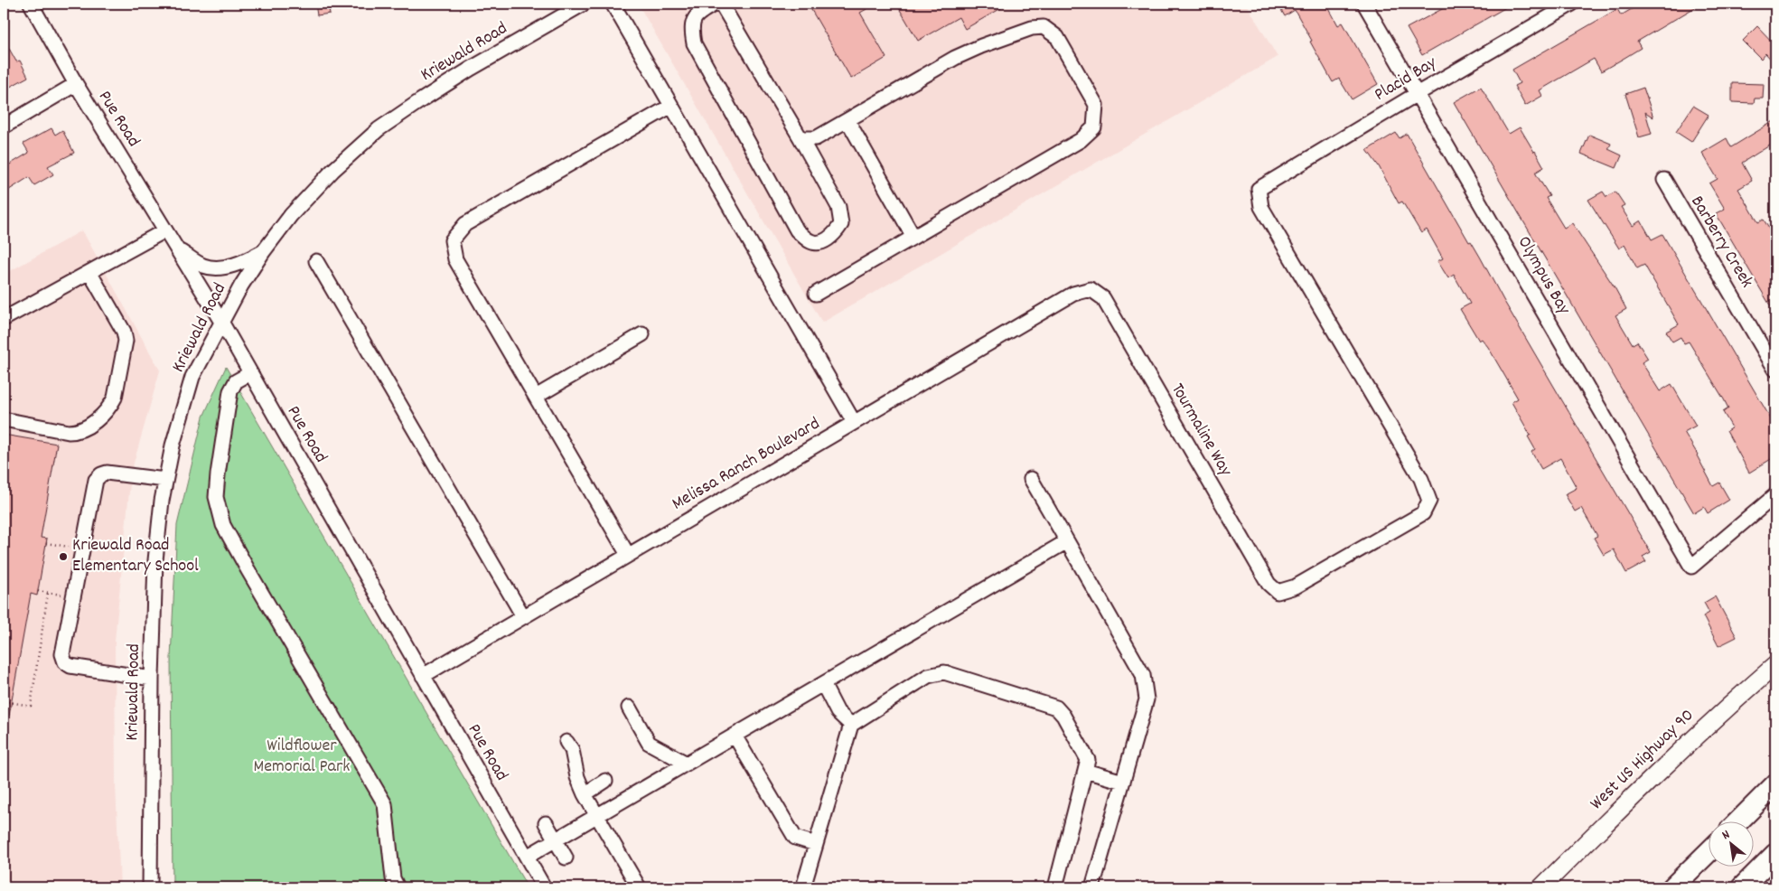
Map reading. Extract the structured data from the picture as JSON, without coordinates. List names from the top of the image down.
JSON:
{
  "streets": {
    "main road": ["West US Highway 90"],
    "street": [
      "Kriewald Road",
      "Placid Bay",
      "Pue Road",
      "Barberry Creek",
      "Olympus Bay",
      "Tourmaline Way",
      "Melissa Ranch Boulevard"
    ]
  },
  "crossings": [
    ["Kriewald Road", "Pue Road"],
    ["Placid Bay", "Olympus Bay"],
    ["Placid Bay", "Tourmaline Way"],
    ["Pue Road", "Melissa Ranch Boulevard"],
    ["Tourmaline Way", "Melissa Ranch Boulevard"]
  ],
  "parks": ["Wildflower Memorial Park"],
  "places": ["Kriewald Road Elementary School"],
  "north": "top left"
}
